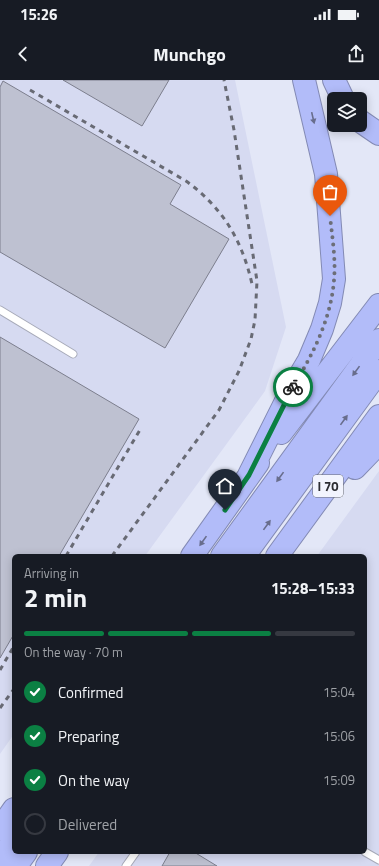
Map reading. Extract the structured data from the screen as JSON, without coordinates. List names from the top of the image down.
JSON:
{
  "streets": {
    "highway": ["I 70"]
  },
  "page": {
    "status": "15:26",
    "header": "Munchgo",
    "heading": ["2 min", "Arriving in", "15:28–15:33"],
    "bar": "On the way · 70 m",
    "list": [
      ["Confirmed", "15:04"],
      ["Preparing", "15:06"],
      ["On the way", "15:09"],
      "Delivered"
    ]
  }
}
